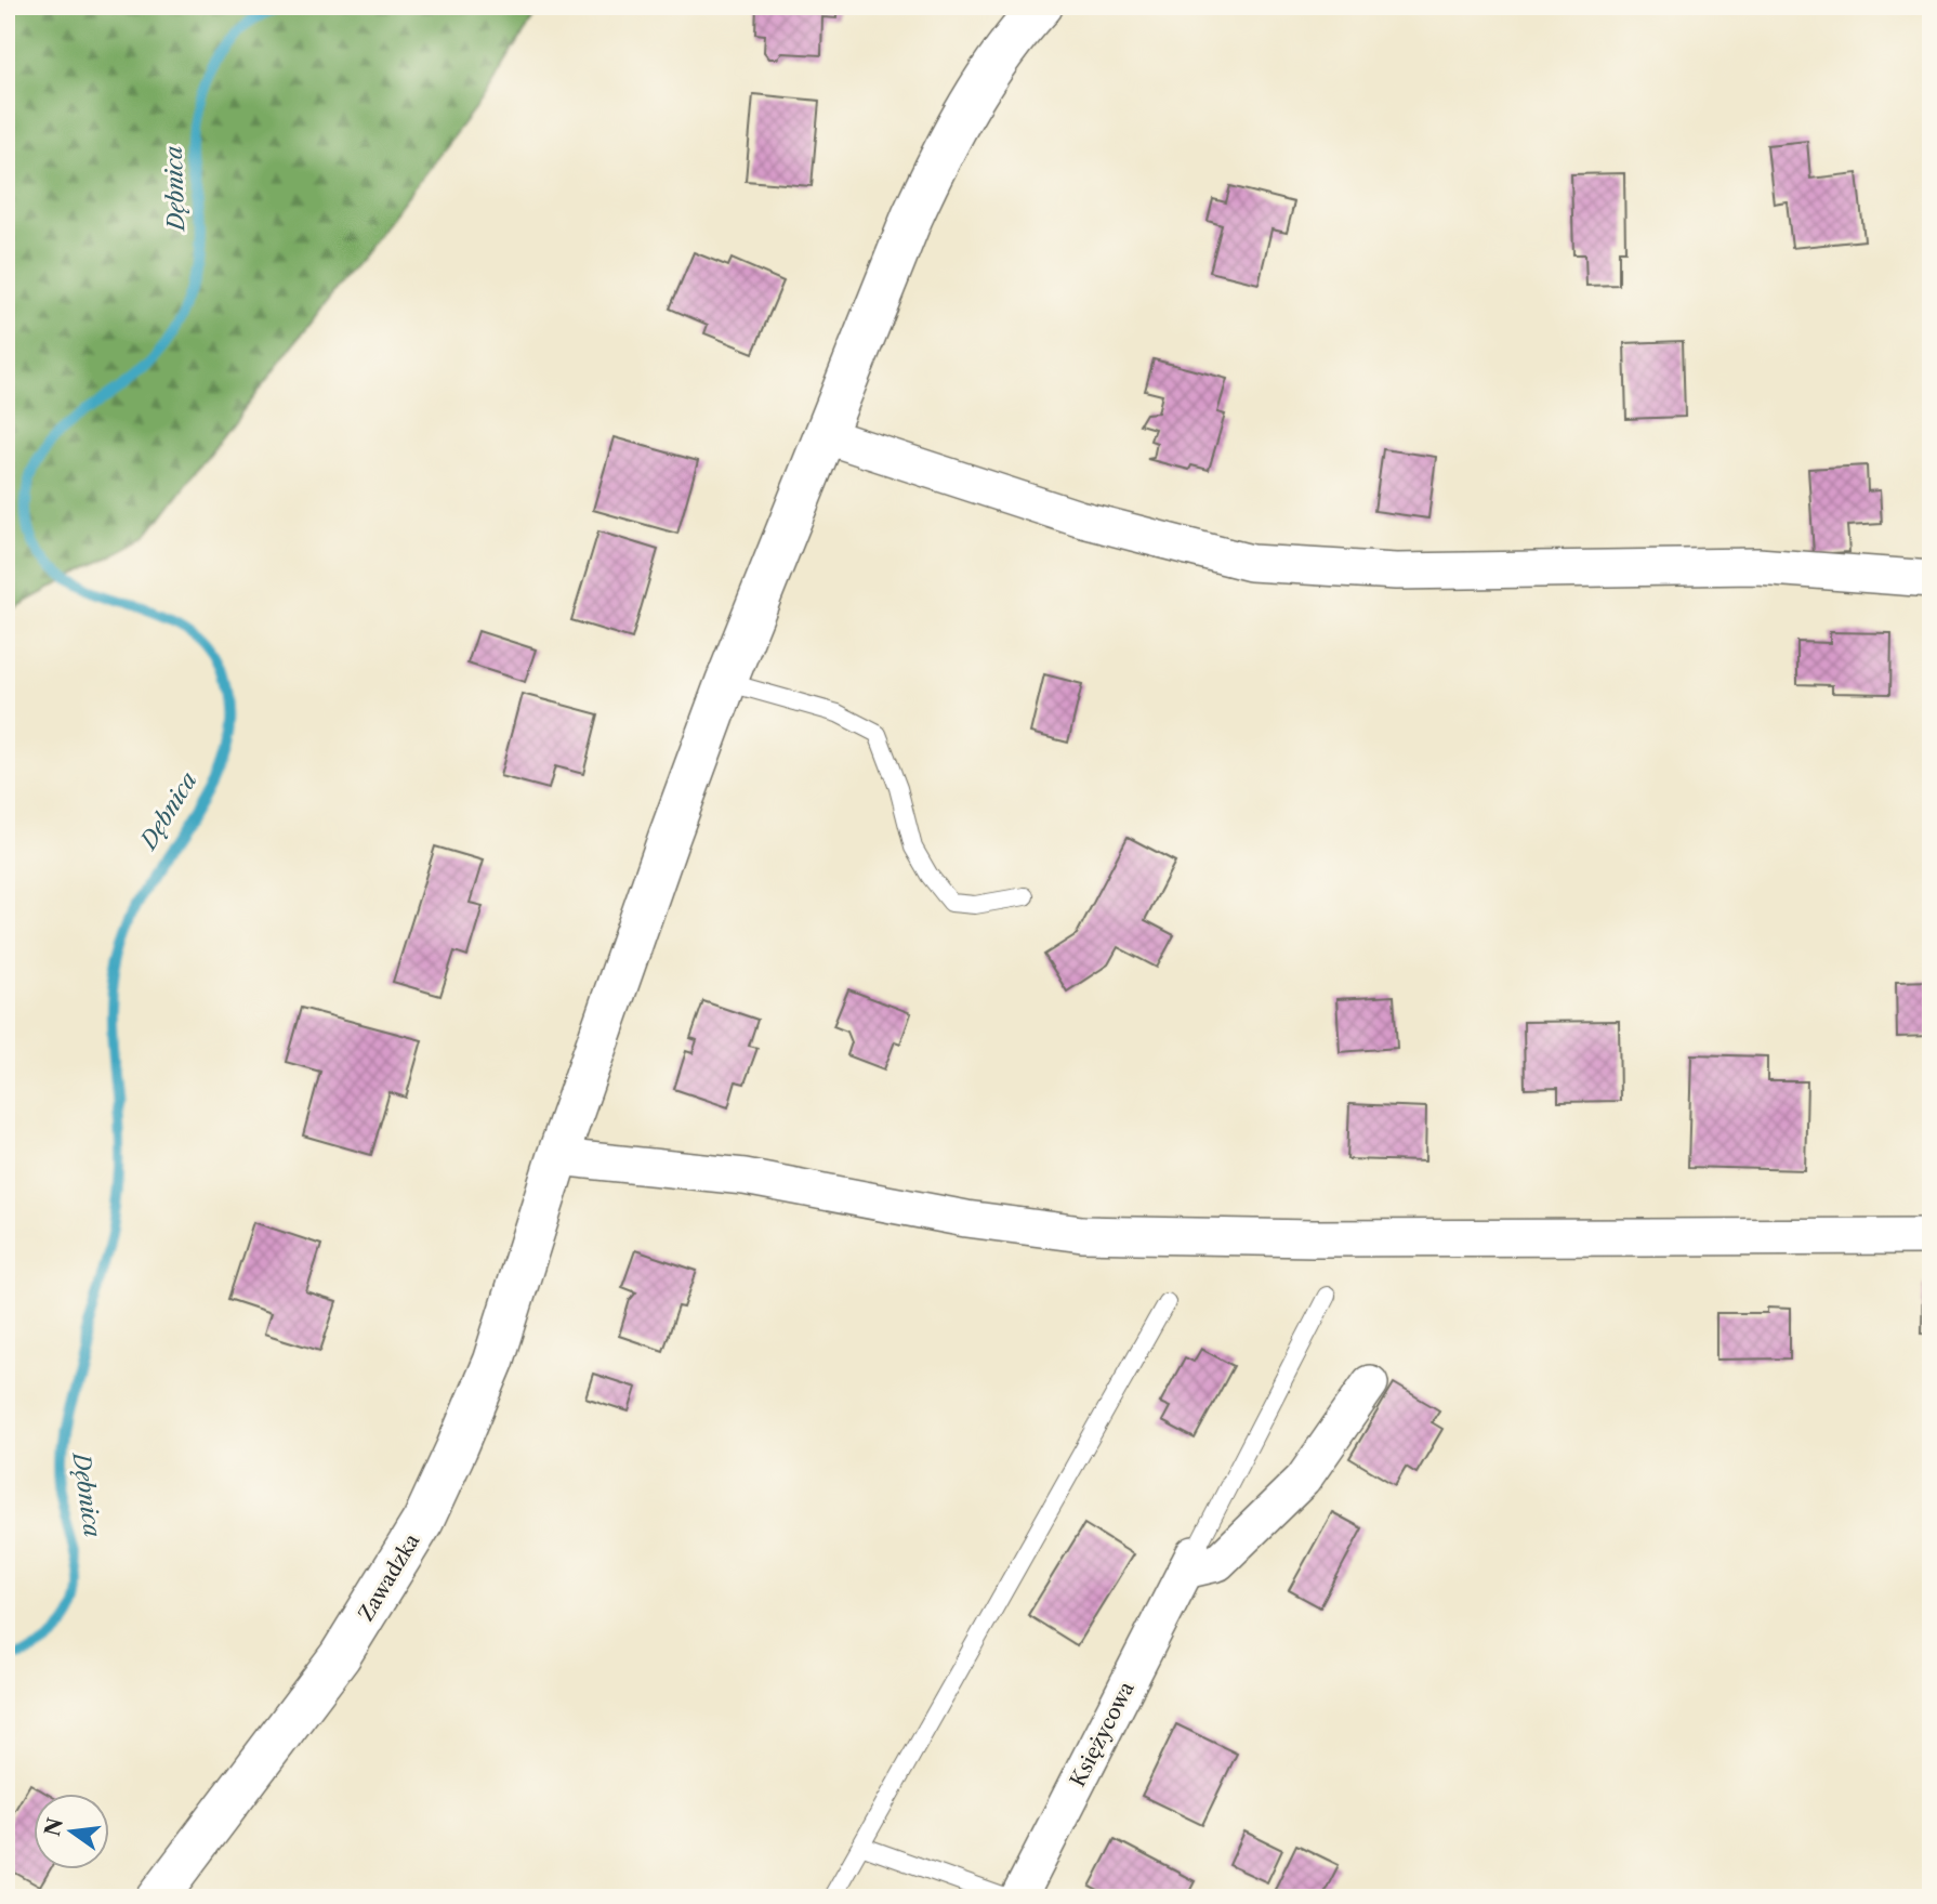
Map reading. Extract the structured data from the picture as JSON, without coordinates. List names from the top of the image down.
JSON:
{
  "streets": {
    "street": ["Zawadzka", "Księżycowa"]
  },
  "water": ["Dębnica"],
  "north": "left"
}
